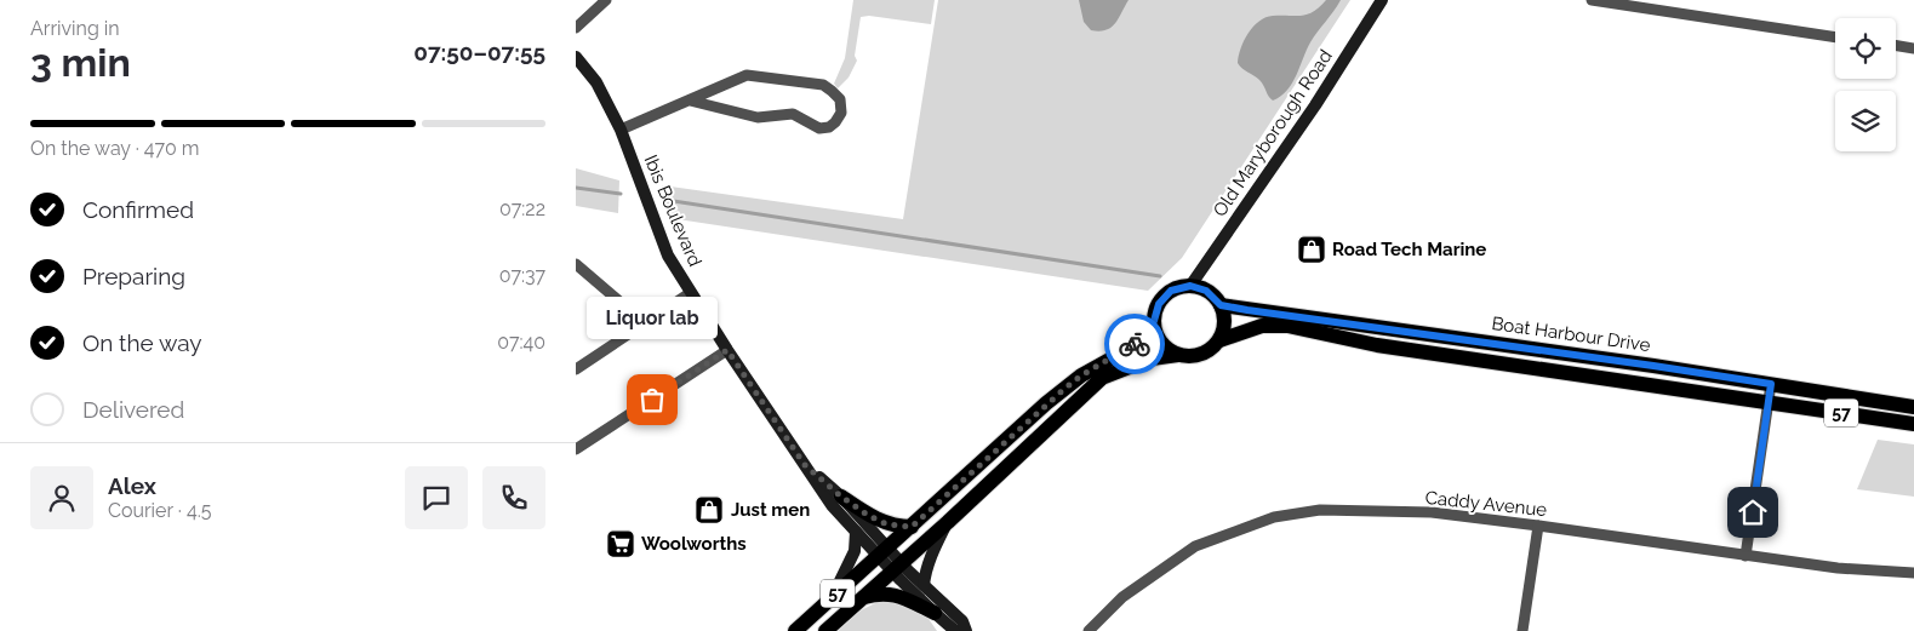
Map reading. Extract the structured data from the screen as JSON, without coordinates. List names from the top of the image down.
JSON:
{
  "streets": {
    "main road": ["Boat Harbour Drive", "57"],
    "street": ["Old Maryborough Road", "Ibis Boulevard", "Caddy Avenue"]
  },
  "crossings": [
    ["Old Maryborough Road", "Boat Harbour Drive"],
    ["Old Maryborough Road", "57"],
    ["Ibis Boulevard", "57"],
    ["Boat Harbour Drive", "57"]
  ],
  "places": {
    "shop": ["Road Tech Marine", "Just men"],
    "other": ["Liquor lab"],
    "supermarket": ["Woolworths"]
  },
  "page": {
    "heading": ["3 min", "Arriving in", "07:50–07:55"],
    "panel": ["Alex", "Courier · 4.5"],
    "bar": "On the way · 470 m",
    "list": [
      ["Confirmed", "07:22"],
      ["Preparing", "07:37"],
      ["On the way", "07:40"],
      "Delivered"
    ],
    "bubble": "Liquor lab"
  }
}
